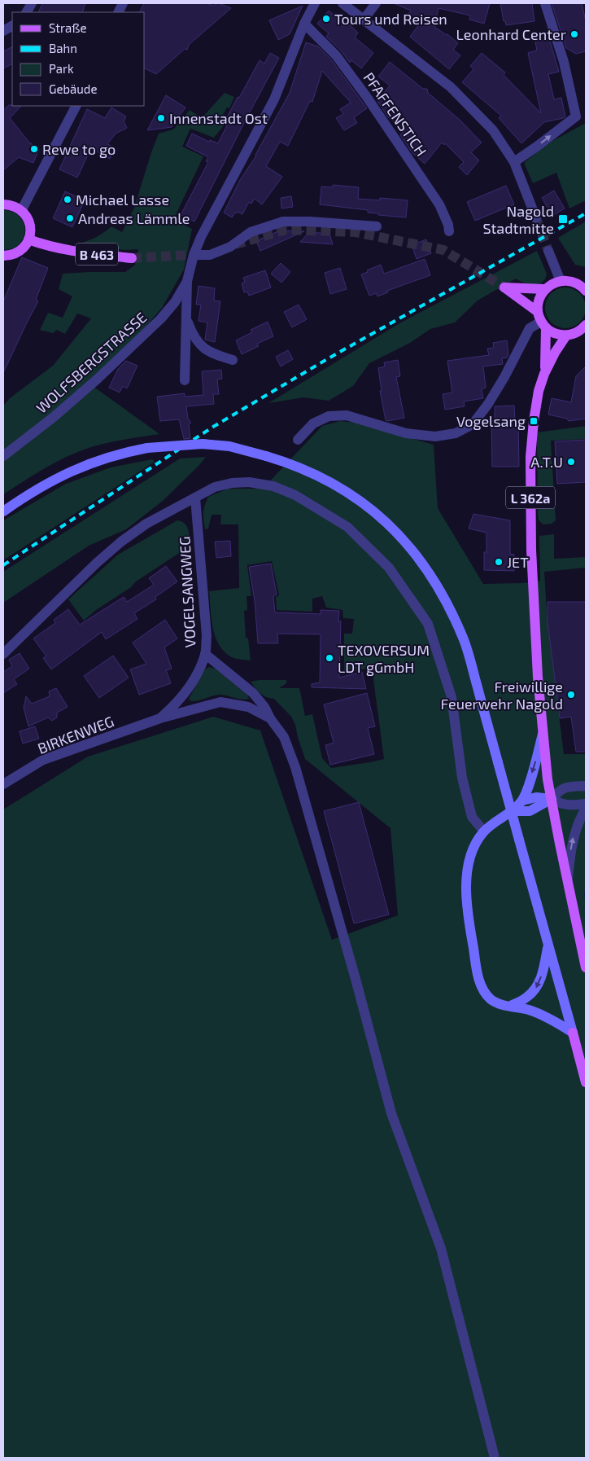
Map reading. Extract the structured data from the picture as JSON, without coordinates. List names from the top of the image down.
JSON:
{
  "streets": {
    "main road": ["B 463", "L 362a"],
    "street": [
      "PFAFFENSTICH",
      "WOLFSBERGSTRASSE",
      "VOGELSANGWEG",
      "BIRKENWEG"
    ]
  },
  "crossings": [
    ["PFAFFENSTICH", "WOLFSBERGSTRASSE"],
    ["VOGELSANGWEG", "BIRKENWEG"]
  ],
  "places": {
    "other": [
      "Tours und Reisen",
      "Leonhard Center",
      "Innenstadt Ost",
      "Rewe to go",
      "Michael Lasse",
      "Andreas Lämmle",
      "A.T.U",
      "JET",
      "TEXOVERSUM LDT gGmbH",
      "Freiwillige Feuerwehr Nagold"
    ],
    "transit": ["Nagold Stadtmitte", "Vogelsang"]
  },
  "legend": [
    "Straße",
    "Bahn",
    "Park",
    "Gebäude"
  ]
}
